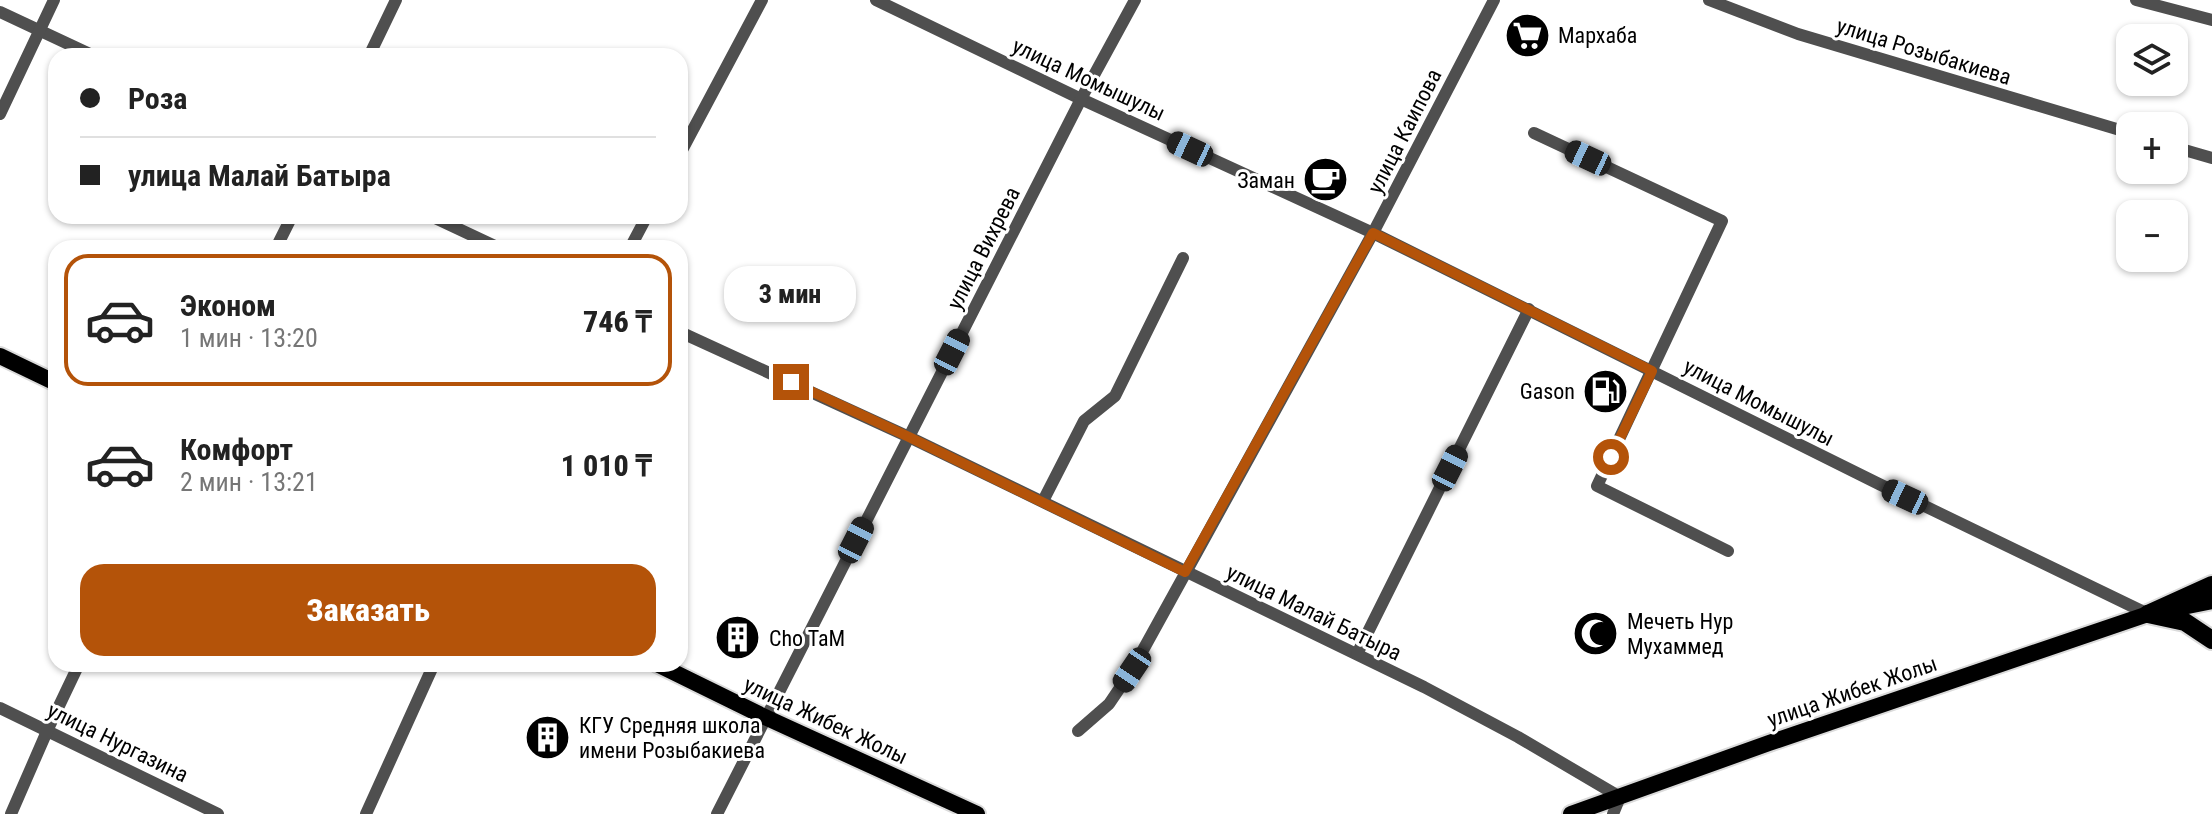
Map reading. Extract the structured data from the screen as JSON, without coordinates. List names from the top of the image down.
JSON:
{
  "streets": {
    "main road": ["улица Жибек Жолы"],
    "street": [
      "улица Розыбакиева",
      "улица Момышулы",
      "улица Каипова",
      "улица Вихрева",
      "улица Малай Батыра",
      "улица Нургазина"
    ]
  },
  "crossings": [
    ["улица Момышулы", "улица Каипова"],
    ["улица Момышулы", "улица Вихрева"],
    ["улица Момышулы", "улица Жибек Жолы"],
    ["улица Каипова", "улица Малай Батыра"],
    ["улица Вихрева", "улица Малай Батыра"],
    ["улица Вихрева", "улица Жибек Жолы"],
    ["улица Малай Батыра", "улица Жибек Жолы"]
  ],
  "places": {
    "supermarket": ["Мархаба"],
    "cafe": ["Заман"],
    "fuel station": ["Gason"],
    "mosque": ["Мечеть Нур Мухаммед"],
    "building": ["Cho TaM", "КГУ Средняя школа имени Розыбакиева"]
  },
  "page": {
    "map_buttons": ["+", "−"],
    "banner": ["Роза", "улица Малай Батыра"],
    "list": [
      {
        "name": "Эконом",
        "note": "1 мин · 13:20",
        "value": "746 ₸"
      },
      {
        "name": "Комфорт",
        "note": "2 мин · 13:21",
        "value": "1 010 ₸"
      }
    ],
    "bubble": "3 мин",
    "buttons": "Заказать"
  }
}
